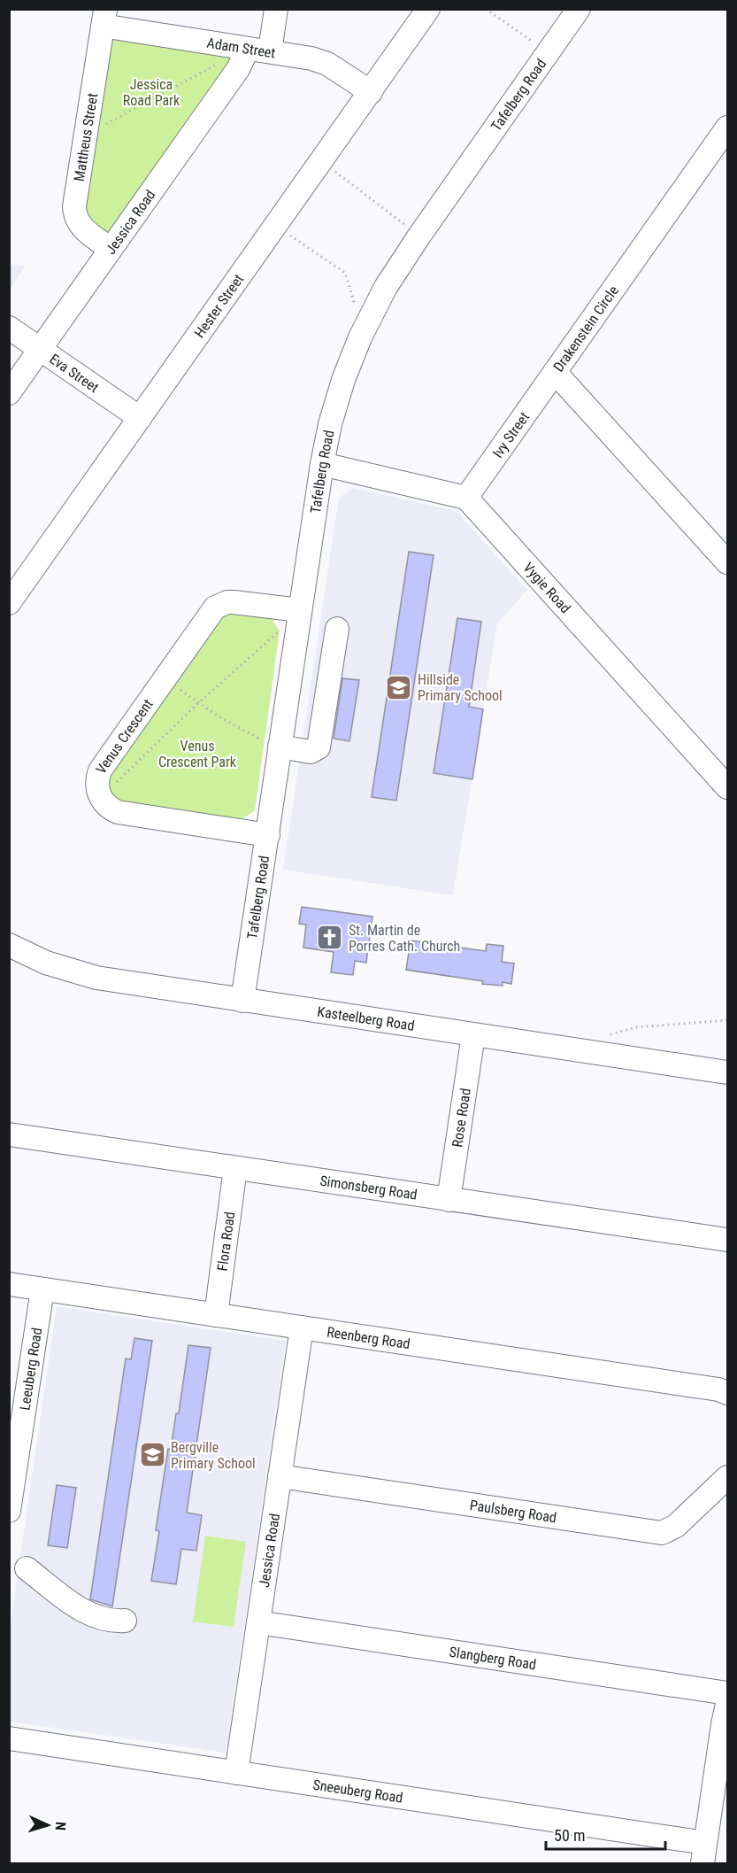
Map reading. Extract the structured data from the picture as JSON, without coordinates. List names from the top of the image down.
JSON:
{
  "streets": {
    "street": [
      "Adam Street",
      "Tafelberg Road",
      "Mattheus Street",
      "Jessica Road",
      "Hester Street",
      "Drakenstein Circle",
      "Eva Street",
      "Ivy Street",
      "Vygie Road",
      "Venus Crescent",
      "Kasteelberg Road",
      "Rose Road",
      "Simonsberg Road",
      "Flora Road",
      "Reenberg Road",
      "Leeuberg Road",
      "Paulsberg Road",
      "Slangberg Road",
      "Sneeuberg Road"
    ]
  },
  "crossings": [
    ["Adam Street", "Mattheus Street"],
    ["Adam Street", "Jessica Road"],
    ["Adam Street", "Hester Street"],
    ["Tafelberg Road", "Venus Crescent"],
    ["Tafelberg Road", "Kasteelberg Road"],
    ["Mattheus Street", "Jessica Road"],
    ["Jessica Road", "Eva Street"],
    ["Jessica Road", "Reenberg Road"],
    ["Jessica Road", "Paulsberg Road"],
    ["Jessica Road", "Slangberg Road"],
    ["Jessica Road", "Sneeuberg Road"],
    ["Hester Street", "Eva Street"],
    ["Drakenstein Circle", "Ivy Street"],
    ["Ivy Street", "Vygie Road"],
    ["Kasteelberg Road", "Rose Road"],
    ["Rose Road", "Simonsberg Road"],
    ["Simonsberg Road", "Flora Road"],
    ["Flora Road", "Reenberg Road"],
    ["Reenberg Road", "Leeuberg Road"]
  ],
  "parks": ["Jessica Road Park", "Venus Crescent Park"],
  "places": {
    "school or university": ["Hillside Primary School", "Bergville Primary School"],
    "church": ["St. Martin de Porres Cath. Church"]
  },
  "scale_bar": "50 m",
  "north": "right"
}
